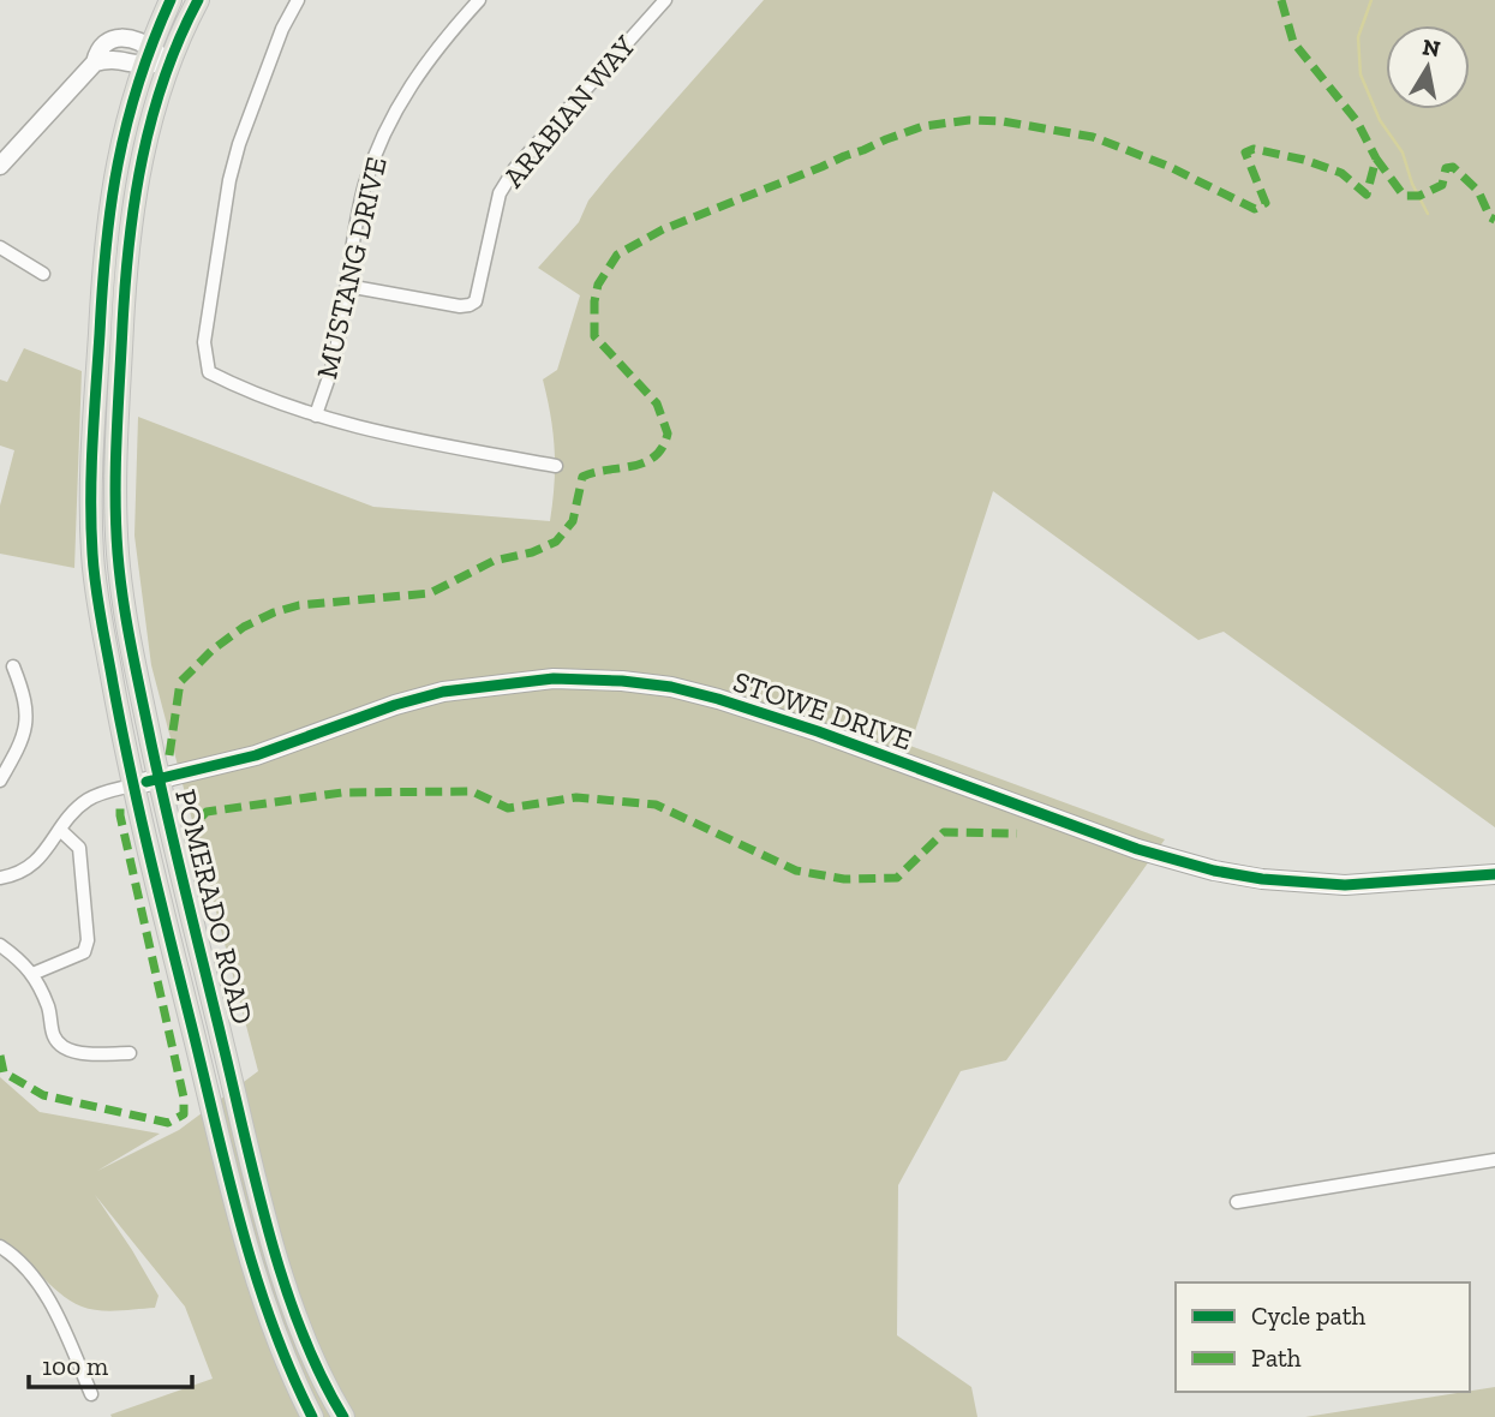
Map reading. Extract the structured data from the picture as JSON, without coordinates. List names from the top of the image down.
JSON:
{
  "streets": {
    "main road": ["STOWE DRIVE", "POMERADO ROAD"],
    "street": ["ARABIAN WAY", "MUSTANG DRIVE"]
  },
  "crossings": [
    ["ARABIAN WAY", "MUSTANG DRIVE"],
    ["STOWE DRIVE", "POMERADO ROAD"]
  ],
  "legend": ["Cycle path", "Path"],
  "scale_bar": "100 m",
  "north": "top"
}
